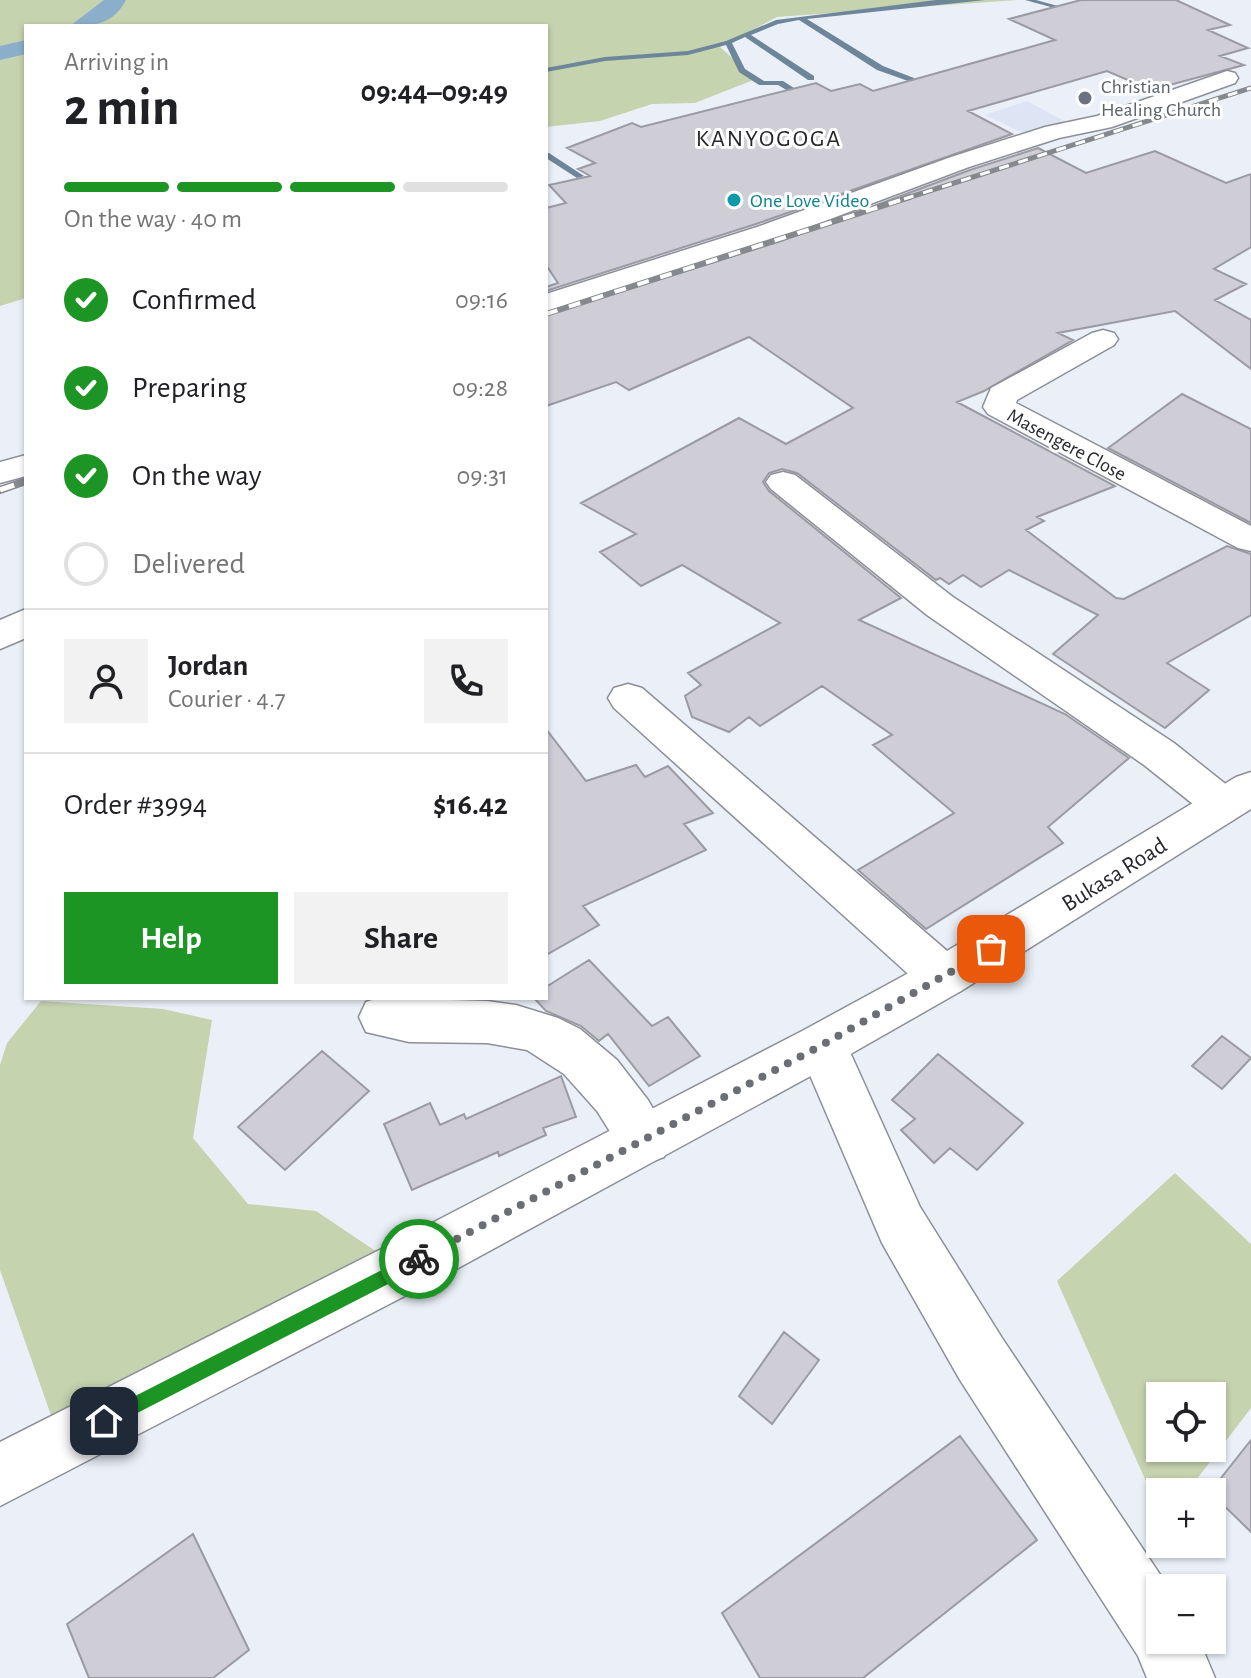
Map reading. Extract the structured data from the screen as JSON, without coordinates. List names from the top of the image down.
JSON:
{
  "streets": {
    "street": ["Masengere Close", "Bukasa Road"]
  },
  "districts": ["KANYOGOGA"],
  "places": ["Christian Healing Church", "One Love Video"],
  "page": {
    "heading": ["2 min", "Arriving in", "09:44–09:49"],
    "panel": [
      "Jordan",
      "Courier · 4.7",
      "Order #3994",
      "$16.42"
    ],
    "bar": "On the way · 40 m",
    "list": [
      ["Confirmed", "09:16"],
      ["Preparing", "09:28"],
      ["On the way", "09:31"],
      "Delivered"
    ],
    "buttons": ["Help", "Share"],
    "map_buttons": ["+", "−"]
  }
}
